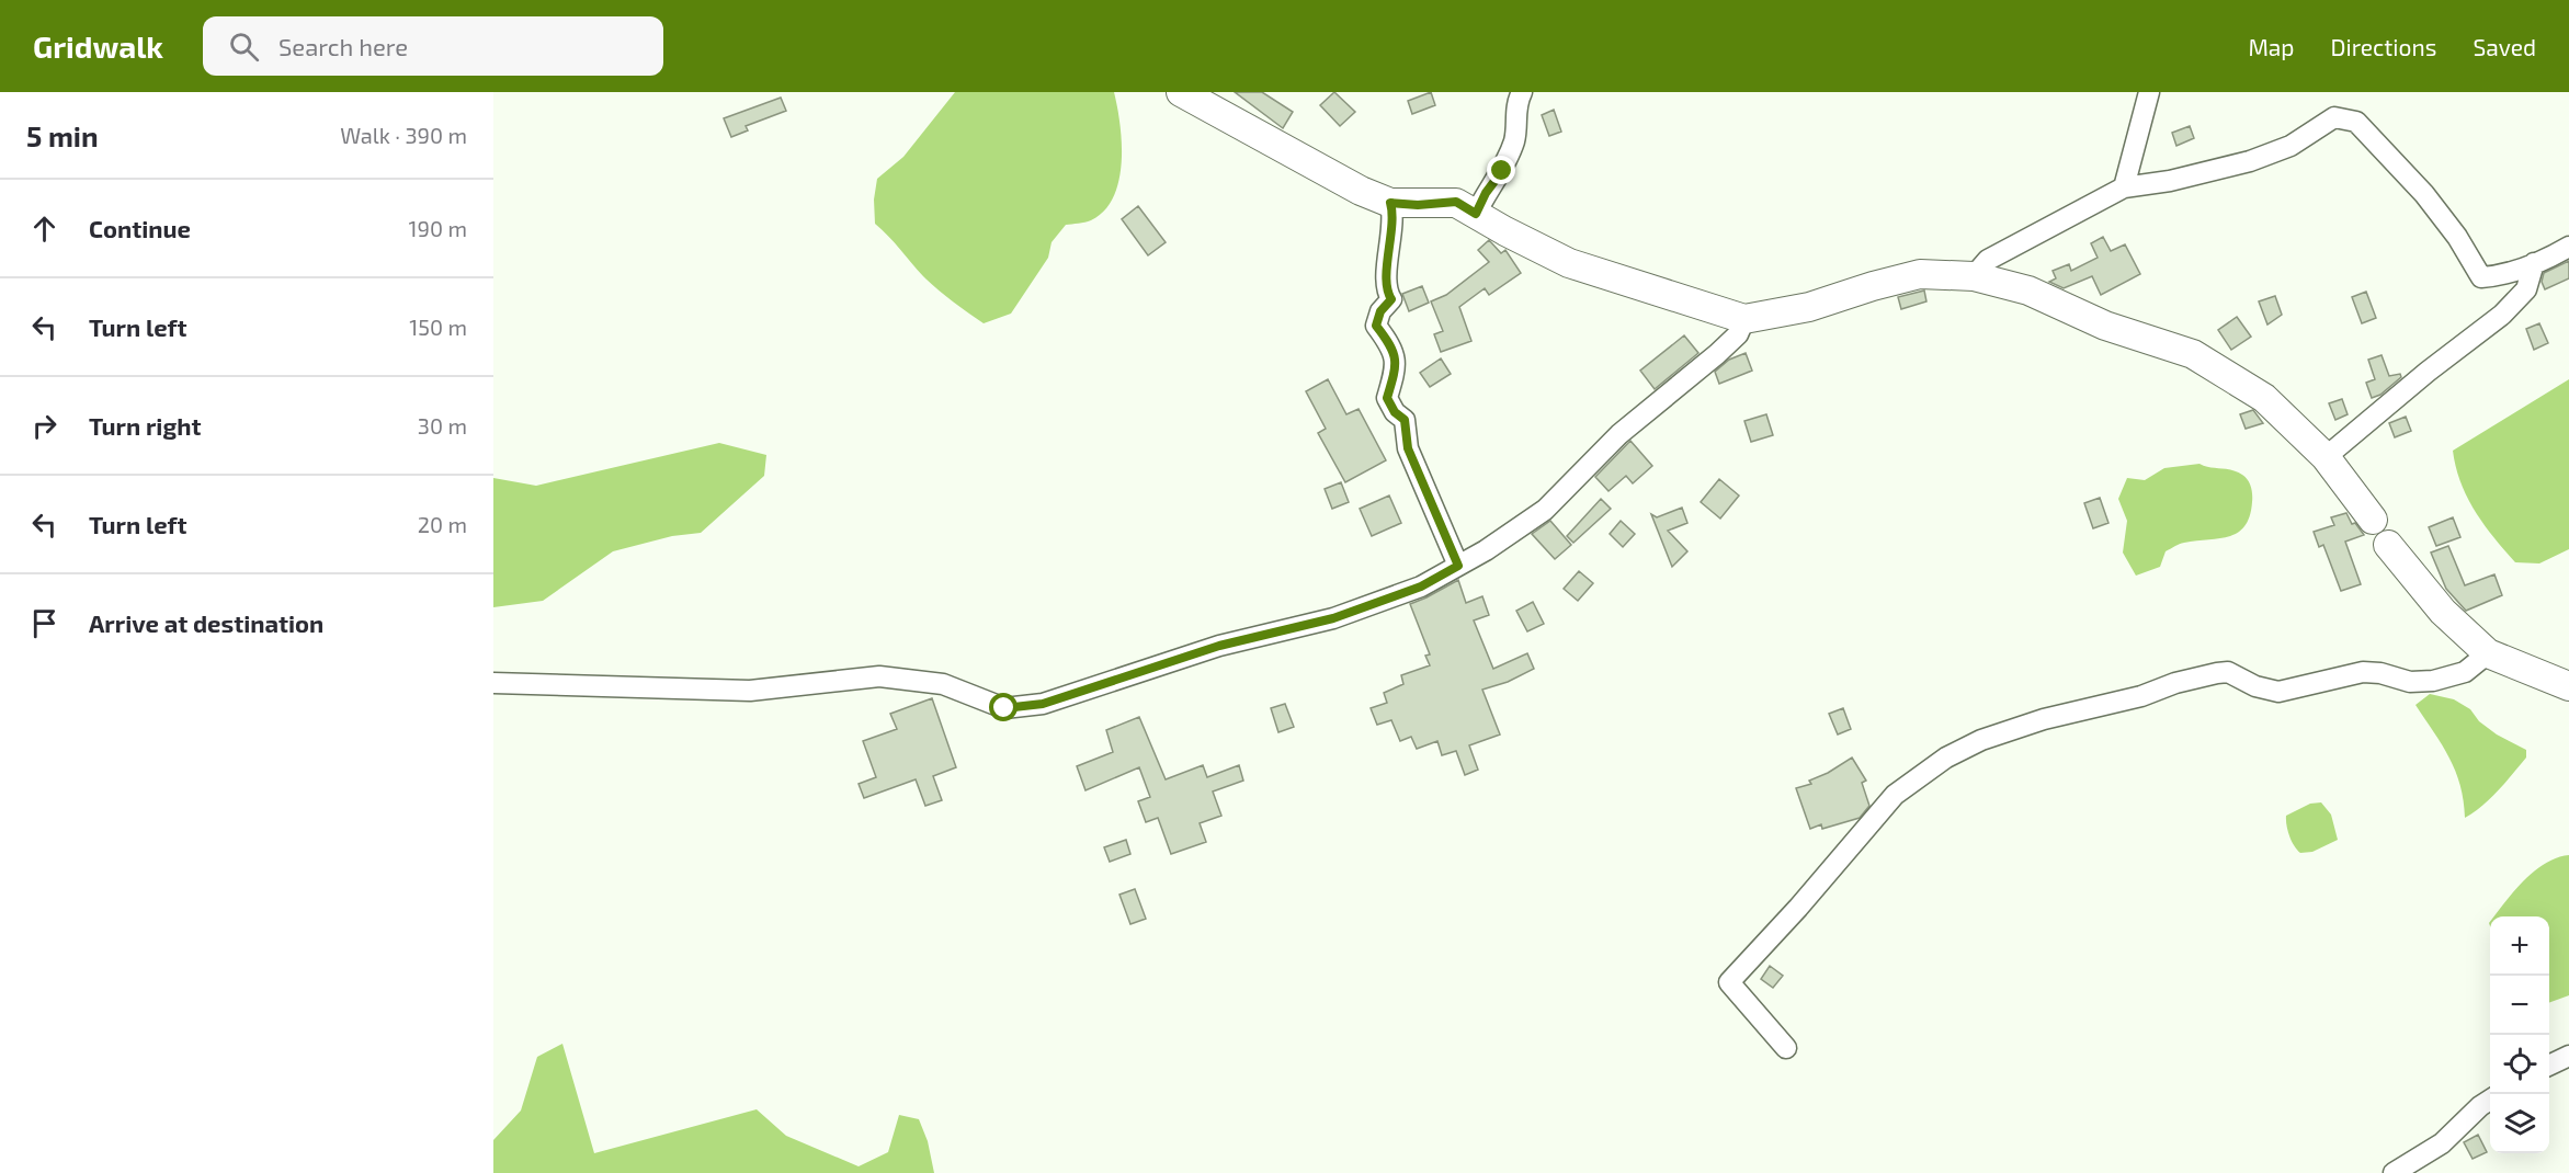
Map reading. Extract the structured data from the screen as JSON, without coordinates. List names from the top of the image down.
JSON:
{
  "page": {
    "header": "Gridwalk",
    "search": "Search here",
    "nav": ["Map", "Directions", "Saved"],
    "heading": ["5 min", "Walk · 390 m"],
    "list": [
      ["Continue", "190 m"],
      ["Turn left", "150 m"],
      ["Turn right", "30 m"],
      ["Turn left", "20 m"],
      "Arrive at destination"
    ],
    "map_buttons": ["+", "−"]
  }
}
